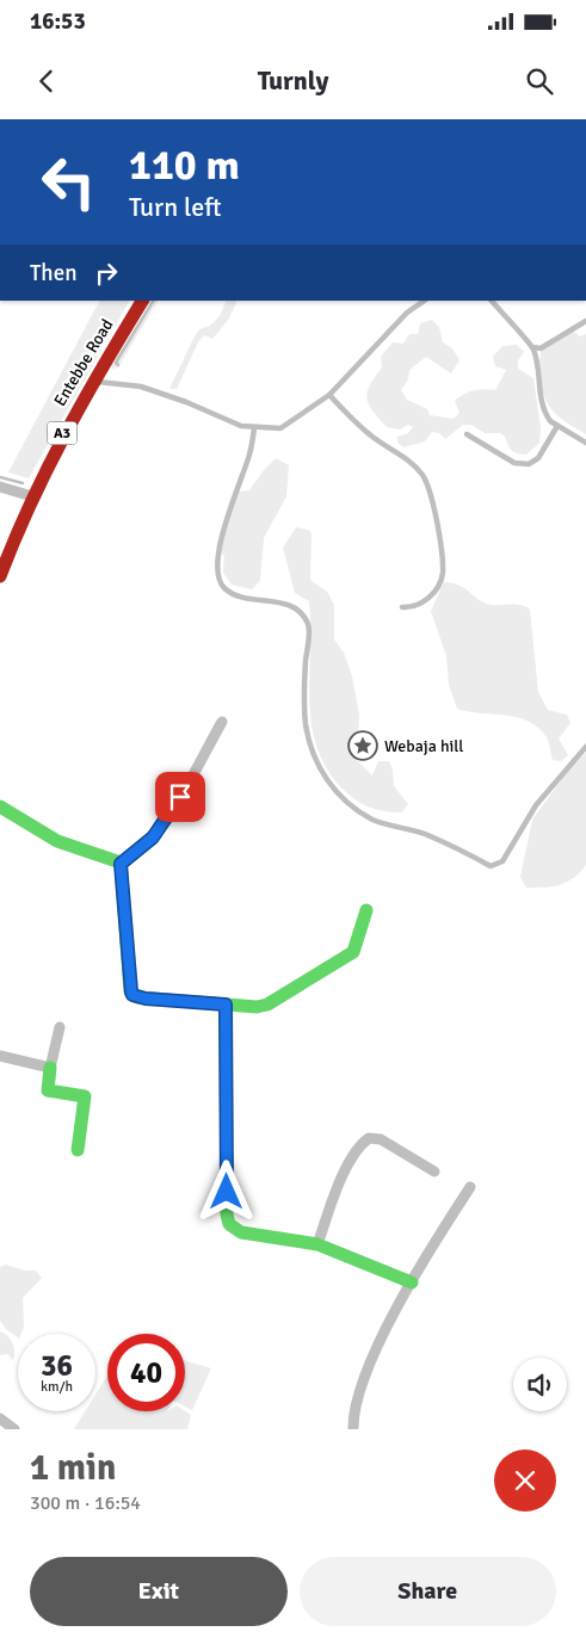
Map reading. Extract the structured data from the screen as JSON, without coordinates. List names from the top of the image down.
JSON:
{
  "streets": {
    "street": ["Entebbe Road", "A3"]
  },
  "places": {
    "place": ["Webaja hill"]
  },
  "page": {
    "status": "16:53",
    "header": "Turnly",
    "turn": ["110 m", "Turn left"],
    "then": "Then",
    "speed": "36 km/h",
    "limit": "40",
    "heading": ["1 min", "300 m · 16:54"],
    "buttons": ["Exit", "Share"]
  }
}
